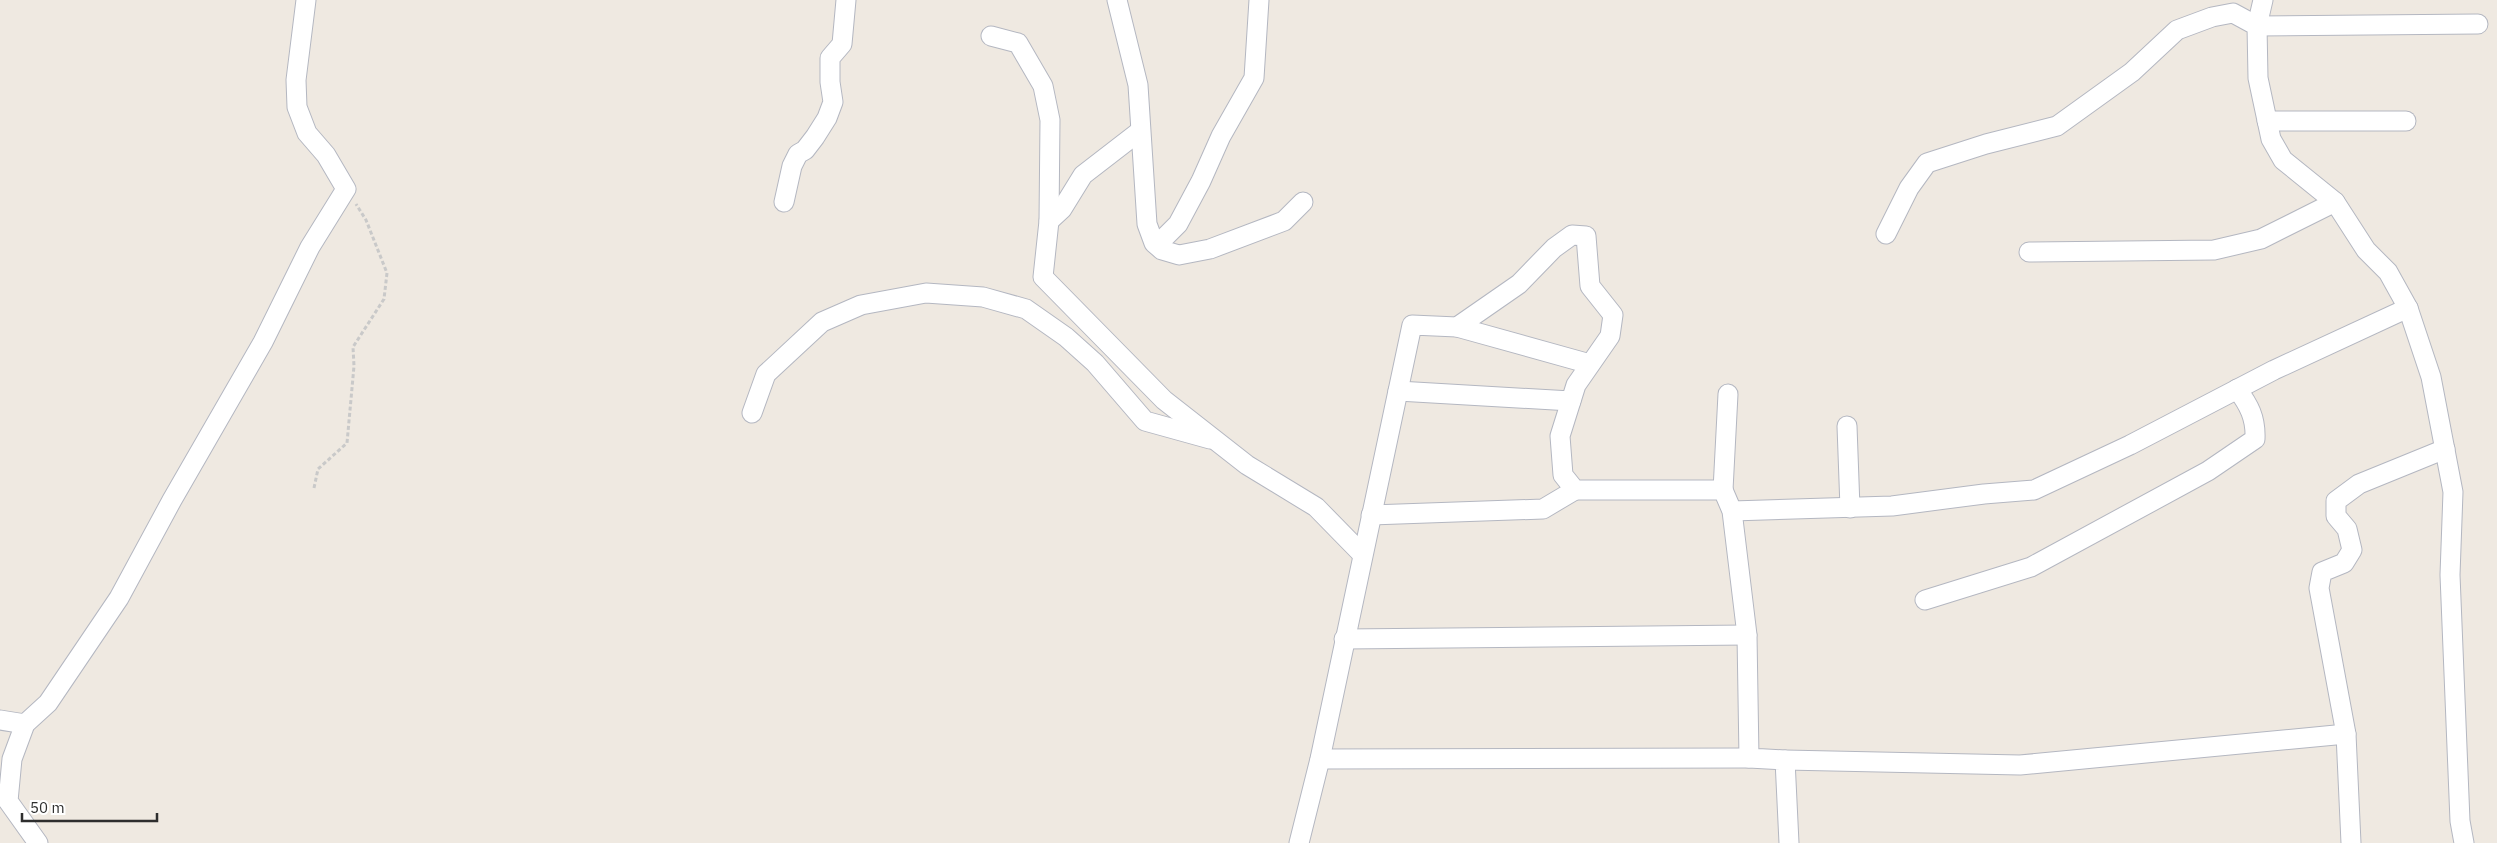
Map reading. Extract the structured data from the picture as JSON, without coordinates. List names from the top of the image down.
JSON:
{
  "scale_bar": "50 m"
}
